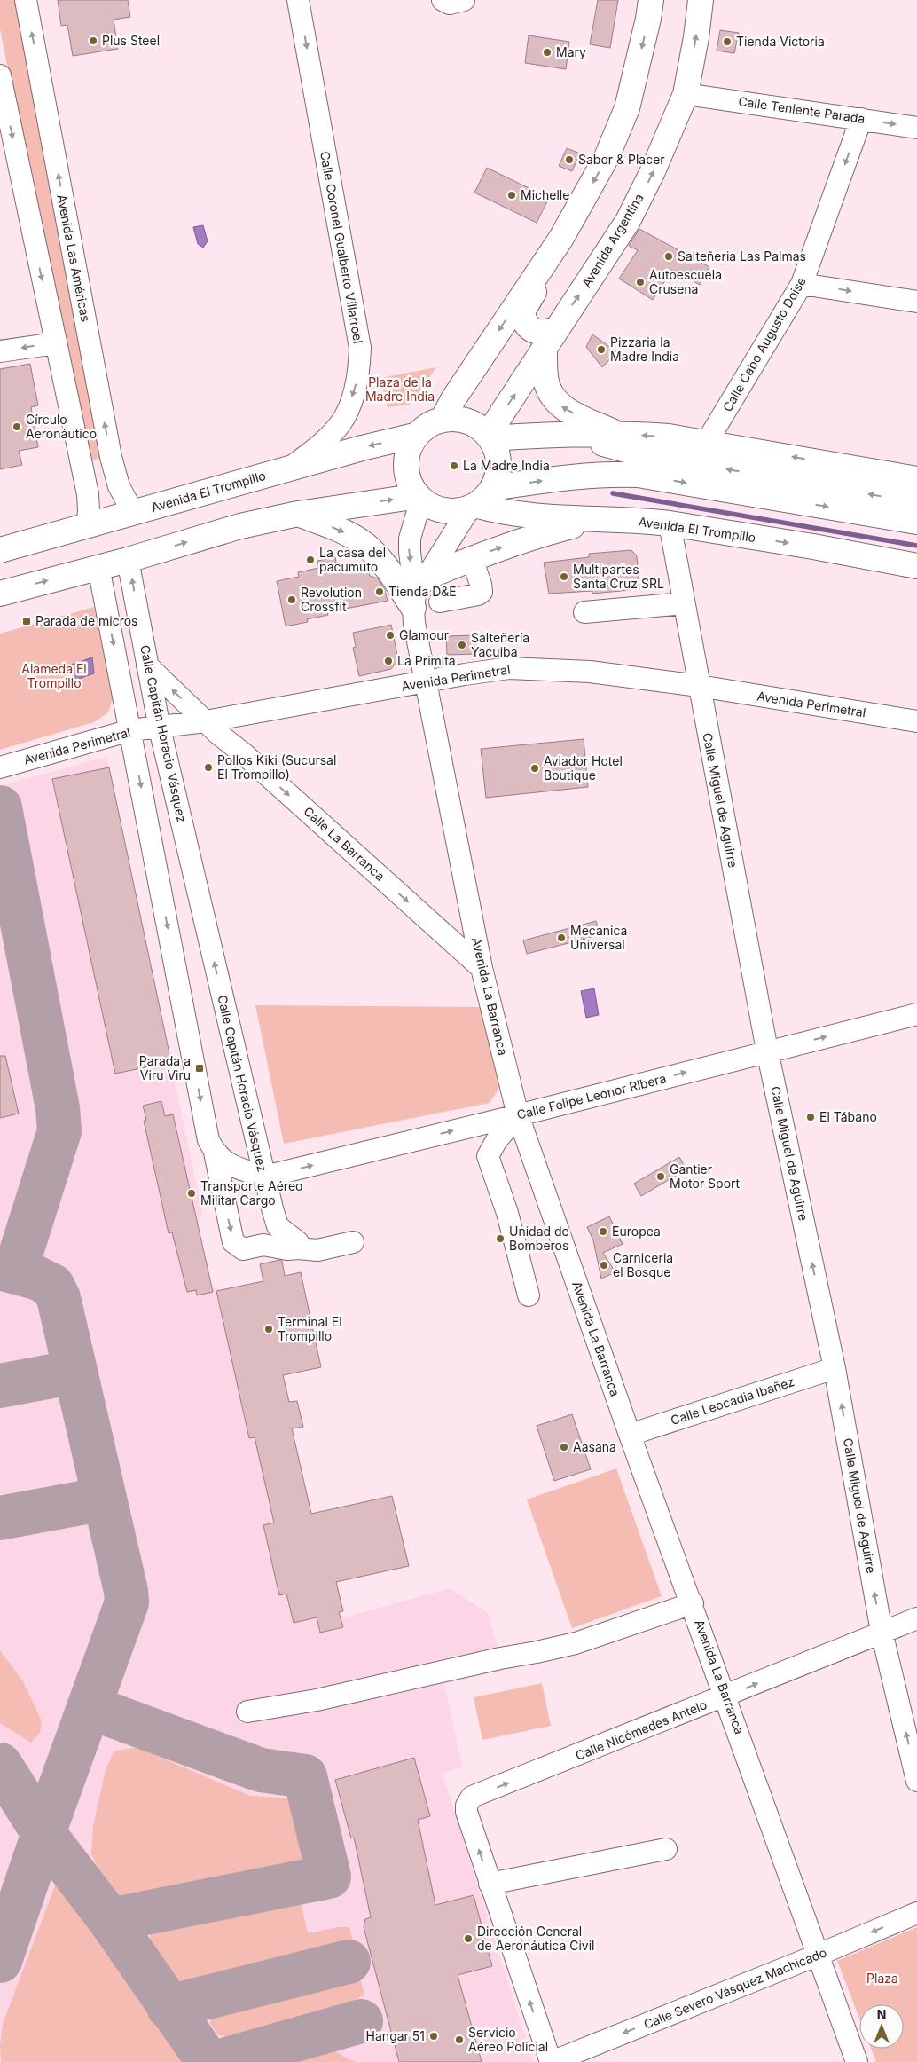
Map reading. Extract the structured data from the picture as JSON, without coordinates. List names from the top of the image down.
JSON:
{
  "streets": {
    "main road": ["Avenida Argentina", "Avenida El Trompillo"],
    "street": [
      "Calle Teniente Parada",
      "Calle Coronel Gualberto Villarroel",
      "Avenida Las Américas",
      "Calle Cabo Augusto Doise",
      "Avenida Perimetral",
      "Calle Capitán Horacio Vásquez",
      "Calle Miguel de Aguirre",
      "Calle La Barranca",
      "Avenida La Barranca",
      "Calle Felipe Leonor Ribera",
      "Calle Leocadia Ibañez",
      "Calle Nicómedes Antelo",
      "Calle Severo Vásquez Machicado"
    ]
  },
  "crossings": [
    ["Calle Teniente Parada", "Avenida Argentina"],
    ["Calle Teniente Parada", "Calle Cabo Augusto Doise"],
    ["Avenida Argentina", "Avenida El Trompillo"],
    ["Avenida Argentina", "Avenida La Barranca"],
    ["Calle Coronel Gualberto Villarroel", "Avenida El Trompillo"],
    ["Avenida Las Américas", "Avenida El Trompillo"],
    ["Avenida El Trompillo", "Calle Miguel de Aguirre"],
    ["Avenida El Trompillo", "Avenida La Barranca"],
    ["Avenida Perimetral", "Calle Capitán Horacio Vásquez"],
    ["Avenida Perimetral", "Calle Miguel de Aguirre"],
    ["Avenida Perimetral", "Calle La Barranca"],
    ["Avenida Perimetral", "Avenida La Barranca"],
    ["Calle Capitán Horacio Vásquez", "Calle La Barranca"],
    ["Calle Capitán Horacio Vásquez", "Calle Felipe Leonor Ribera"],
    ["Calle Miguel de Aguirre", "Calle Felipe Leonor Ribera"],
    ["Calle Miguel de Aguirre", "Calle Leocadia Ibañez"],
    ["Calle Miguel de Aguirre", "Calle Nicómedes Antelo"],
    ["Calle La Barranca", "Avenida La Barranca"],
    ["Avenida La Barranca", "Calle Felipe Leonor Ribera"],
    ["Avenida La Barranca", "Calle Leocadia Ibañez"],
    ["Avenida La Barranca", "Calle Nicómedes Antelo"],
    ["Avenida La Barranca", "Calle Severo Vásquez Machicado"]
  ],
  "one_way": [
    "Calle Coronel Gualberto Villarroel",
    "Calle Cabo Augusto Doise",
    "Calle Miguel de Aguirre",
    "Calle Felipe Leonor Ribera"
  ],
  "parks": ["Plaza de la Madre India", "Alameda El Trompillo", "Plaza"],
  "places": {
    "other": [
      "Plus Steel",
      "Tienda Victoria",
      "Mary",
      "Sabor & Placer",
      "Michelle",
      "Salteñeria Las Palmas",
      "Autoescuela Crusena",
      "Pizzaria la Madre India",
      "Círculo Aeronáutico",
      "La Madre India",
      "La casa del pacumuto",
      "Multipartes Santa Cruz SRL",
      "Tienda D&E",
      "Revolution Crossfit",
      "Glamour",
      "Salteñería Yacuiba",
      "La Primita",
      "Pollos Kiki (Sucursal El Trompillo)",
      "Aviador Hotel Boutique",
      "Mecanica Universal",
      "El Tábano",
      "Gantier Motor Sport",
      "Transporte Aéreo Militar Cargo",
      "Europea",
      "Unidad de Bomberos",
      "Carniceria el Bosque",
      "Terminal El Trompillo",
      "Aasana",
      "Dirección General de Aeronáutica Civil",
      "Hangar 51",
      "Servicio Aéreo Policial"
    ],
    "transit": ["Parada de micros", "Parada a Viru Viru"]
  },
  "north": "top"
}
